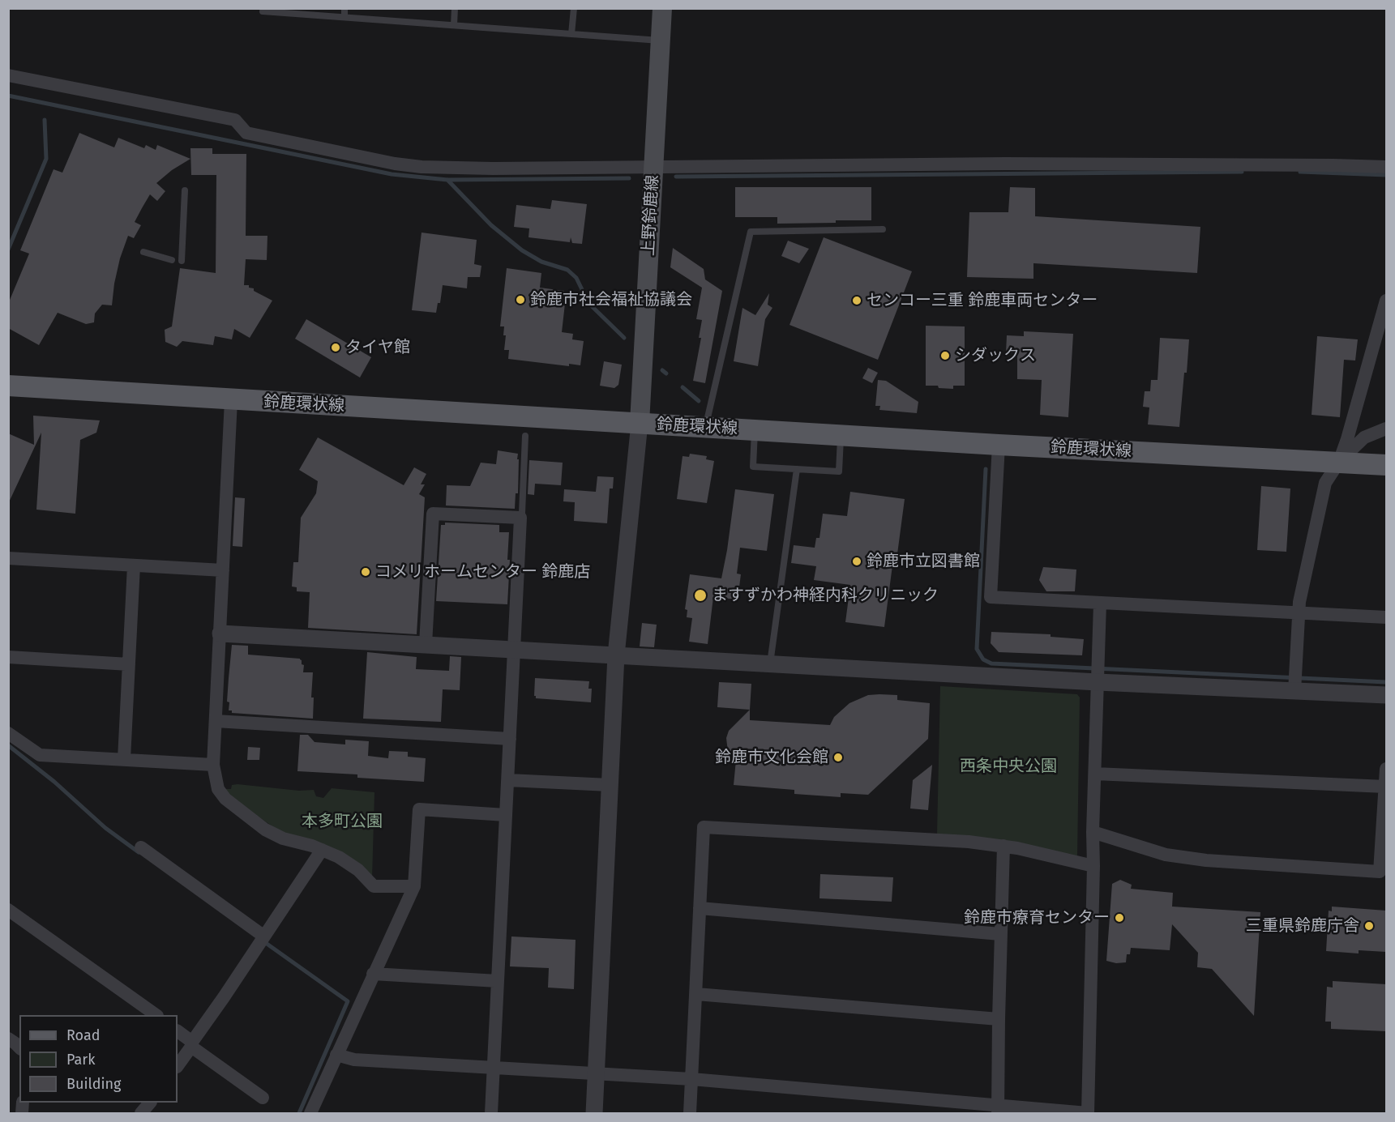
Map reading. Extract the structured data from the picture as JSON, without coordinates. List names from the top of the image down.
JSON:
{
  "streets": {
    "main road": ["上野鈴鹿線", "鈴鹿環状線"]
  },
  "crossings": [
    ["上野鈴鹿線", "鈴鹿環状線"]
  ],
  "parks": ["西条中央公園", "本多町公園"],
  "places": [
    "鈴鹿市社会福祉協議会",
    "センコー三重 鈴鹿車両センター",
    "タイヤ館",
    "シダックス",
    "鈴鹿市立図書館",
    "コメリホームセンター 鈴鹿店",
    "ますずかわ神経内科クリニック",
    "鈴鹿市文化会館",
    "鈴鹿市療育センター",
    "三重県鈴鹿庁舎"
  ],
  "legend": ["Road", "Park", "Building"]
}
